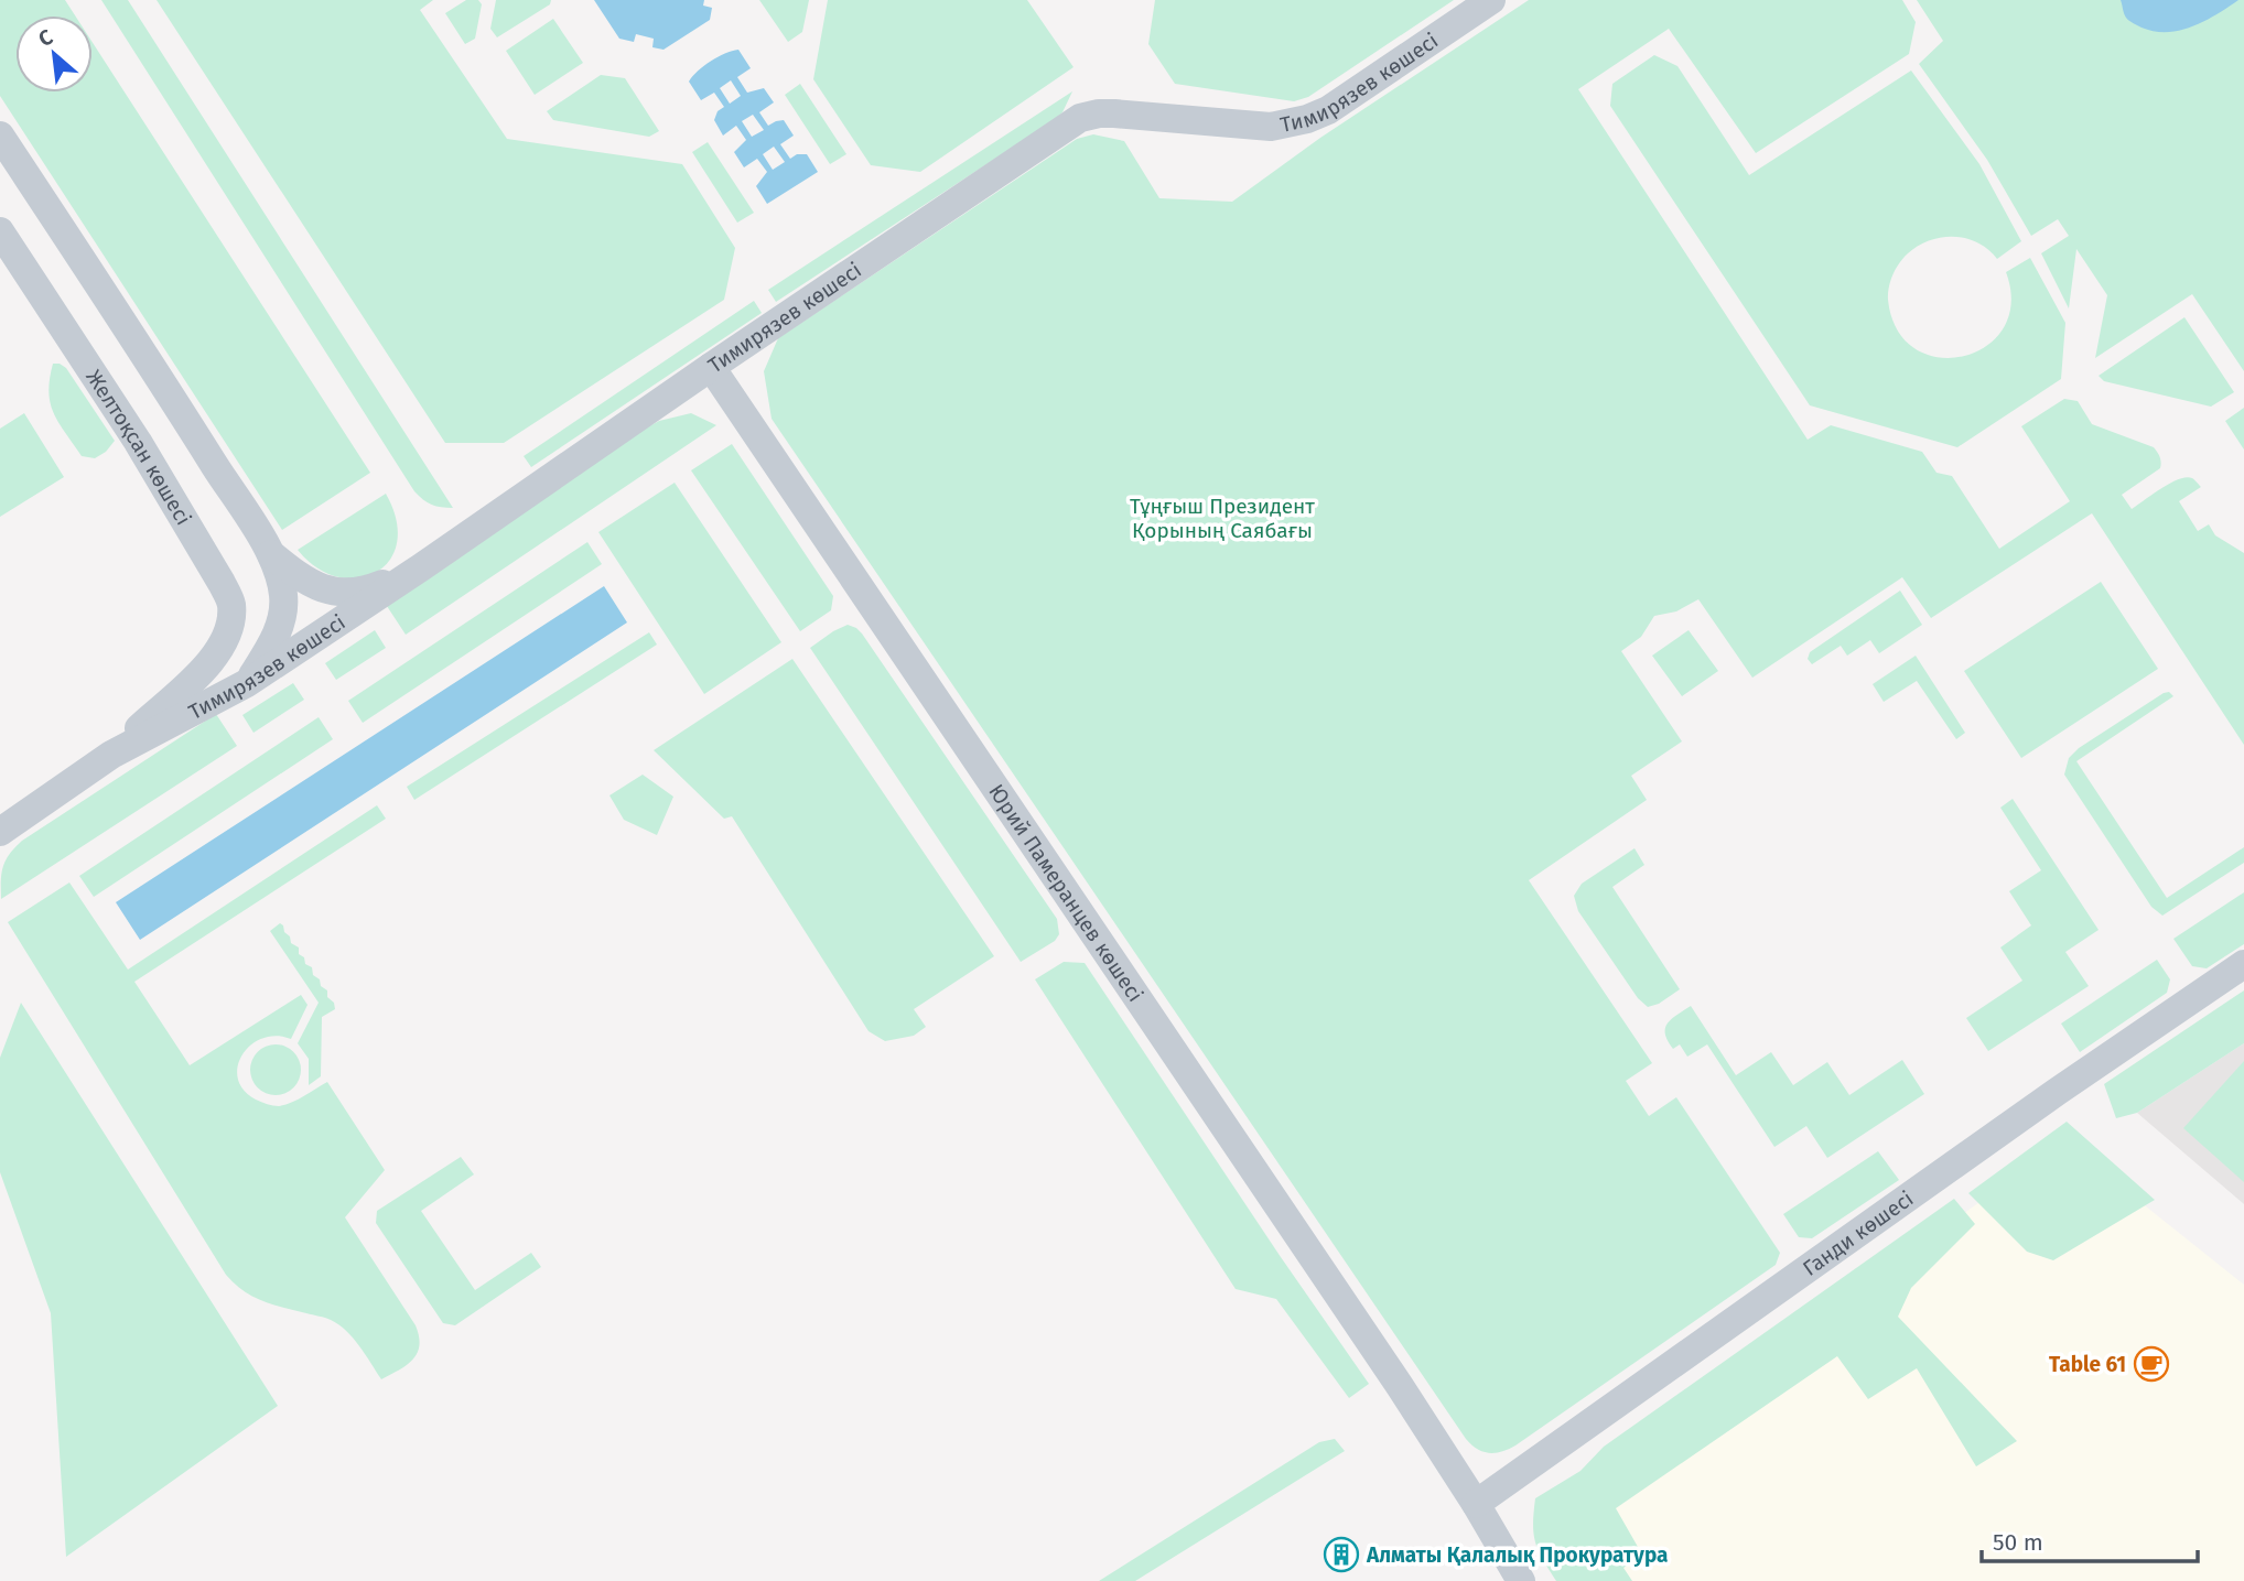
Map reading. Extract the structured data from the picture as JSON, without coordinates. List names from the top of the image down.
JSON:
{
  "streets": {
    "street": [
      "Тимирязев көшесі",
      "Желтоқсан көшесі",
      "Юрий Памеранцев көшесі",
      "Ганди көшесі"
    ]
  },
  "crossings": [
    ["Тимирязев көшесі", "Желтоқсан көшесі"],
    ["Тимирязев көшесі", "Юрий Памеранцев көшесі"],
    ["Юрий Памеранцев көшесі", "Ганди көшесі"]
  ],
  "parks": ["Тұңғыш Президент Қорының Саябағы"],
  "places": {
    "cafe": ["Table 61"],
    "building": ["Алматы Қалалық Прокуратура"]
  },
  "scale_bar": "50 m",
  "north": "top left"
}
